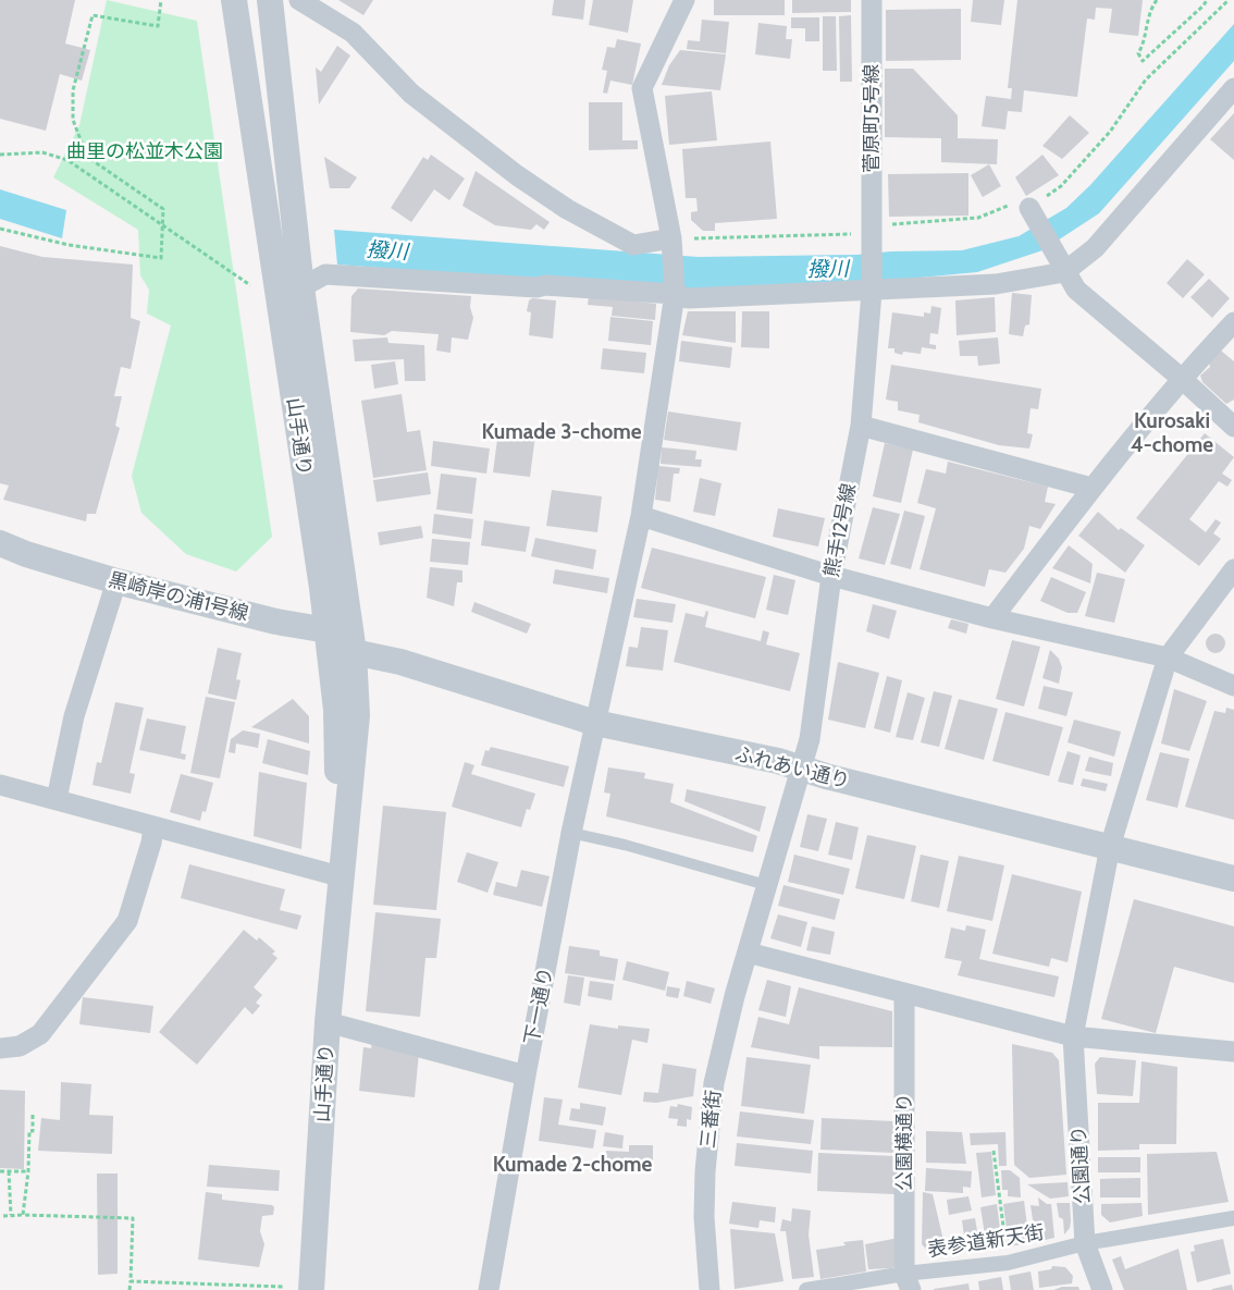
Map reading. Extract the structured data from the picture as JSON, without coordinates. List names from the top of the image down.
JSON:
{
  "streets": {
    "street": [
      "菅原町5号線",
      "山手通り",
      "熊手12号線",
      "黒崎岸の浦1号線",
      "ふれあい通り",
      "下一通り",
      "三番街",
      "公園横通り",
      "公園通り",
      "表参道新天街"
    ]
  },
  "crossings": [
    ["菅原町5号線", "熊手12号線"],
    ["山手通り", "黒崎岸の浦1号線"],
    ["山手通り", "ふれあい通り"],
    ["熊手12号線", "ふれあい通り"],
    ["熊手12号線", "三番街"],
    ["黒崎岸の浦1号線", "ふれあい通り"],
    ["ふれあい通り", "下一通り"],
    ["ふれあい通り", "三番街"],
    ["ふれあい通り", "公園通り"],
    ["公園横通り", "表参道新天街"],
    ["公園通り", "表参道新天街"]
  ],
  "districts": ["Kurosaki 4-chome", "Kumade 3-chome", "Kumade 2-chome"],
  "water": ["撥川"],
  "parks": ["曲里の松並木公園"]
}
